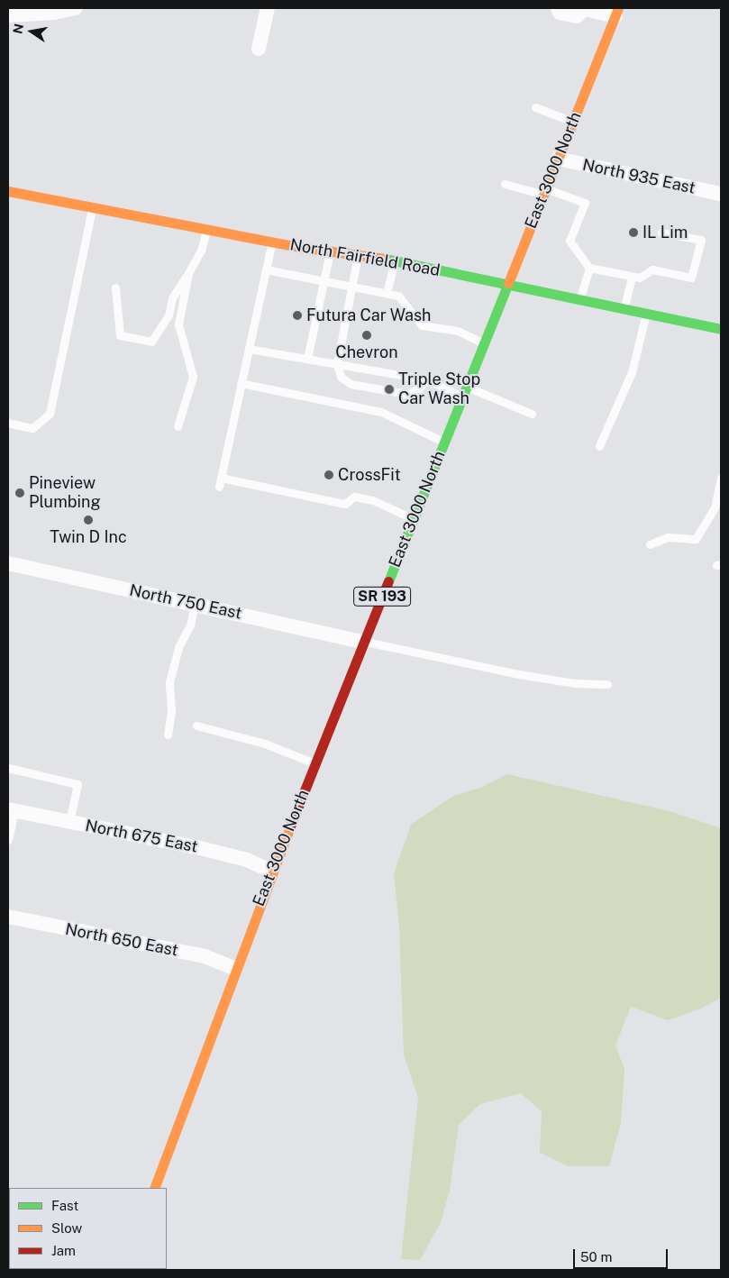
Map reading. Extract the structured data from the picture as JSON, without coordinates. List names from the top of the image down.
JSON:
{
  "streets": {
    "main road": ["East 3000 North", "North Fairfield Road", "SR 193"],
    "street": [
      "North 935 East",
      "North 750 East",
      "North 675 East",
      "North 650 East"
    ]
  },
  "crossings": [
    ["East 3000 North", "North 935 East"],
    ["East 3000 North", "North Fairfield Road"],
    ["East 3000 North", "North 750 East"],
    ["East 3000 North", "North 675 East"],
    ["East 3000 North", "North 650 East"]
  ],
  "places": [
    "IL Lim",
    "Futura Car Wash",
    "Chevron",
    "Triple Stop Car Wash",
    "CrossFit",
    "Pineview Plumbing",
    "Twin D Inc"
  ],
  "legend": ["Fast", "Slow", "Jam"],
  "scale_bar": "50 m",
  "north": "left"
}
